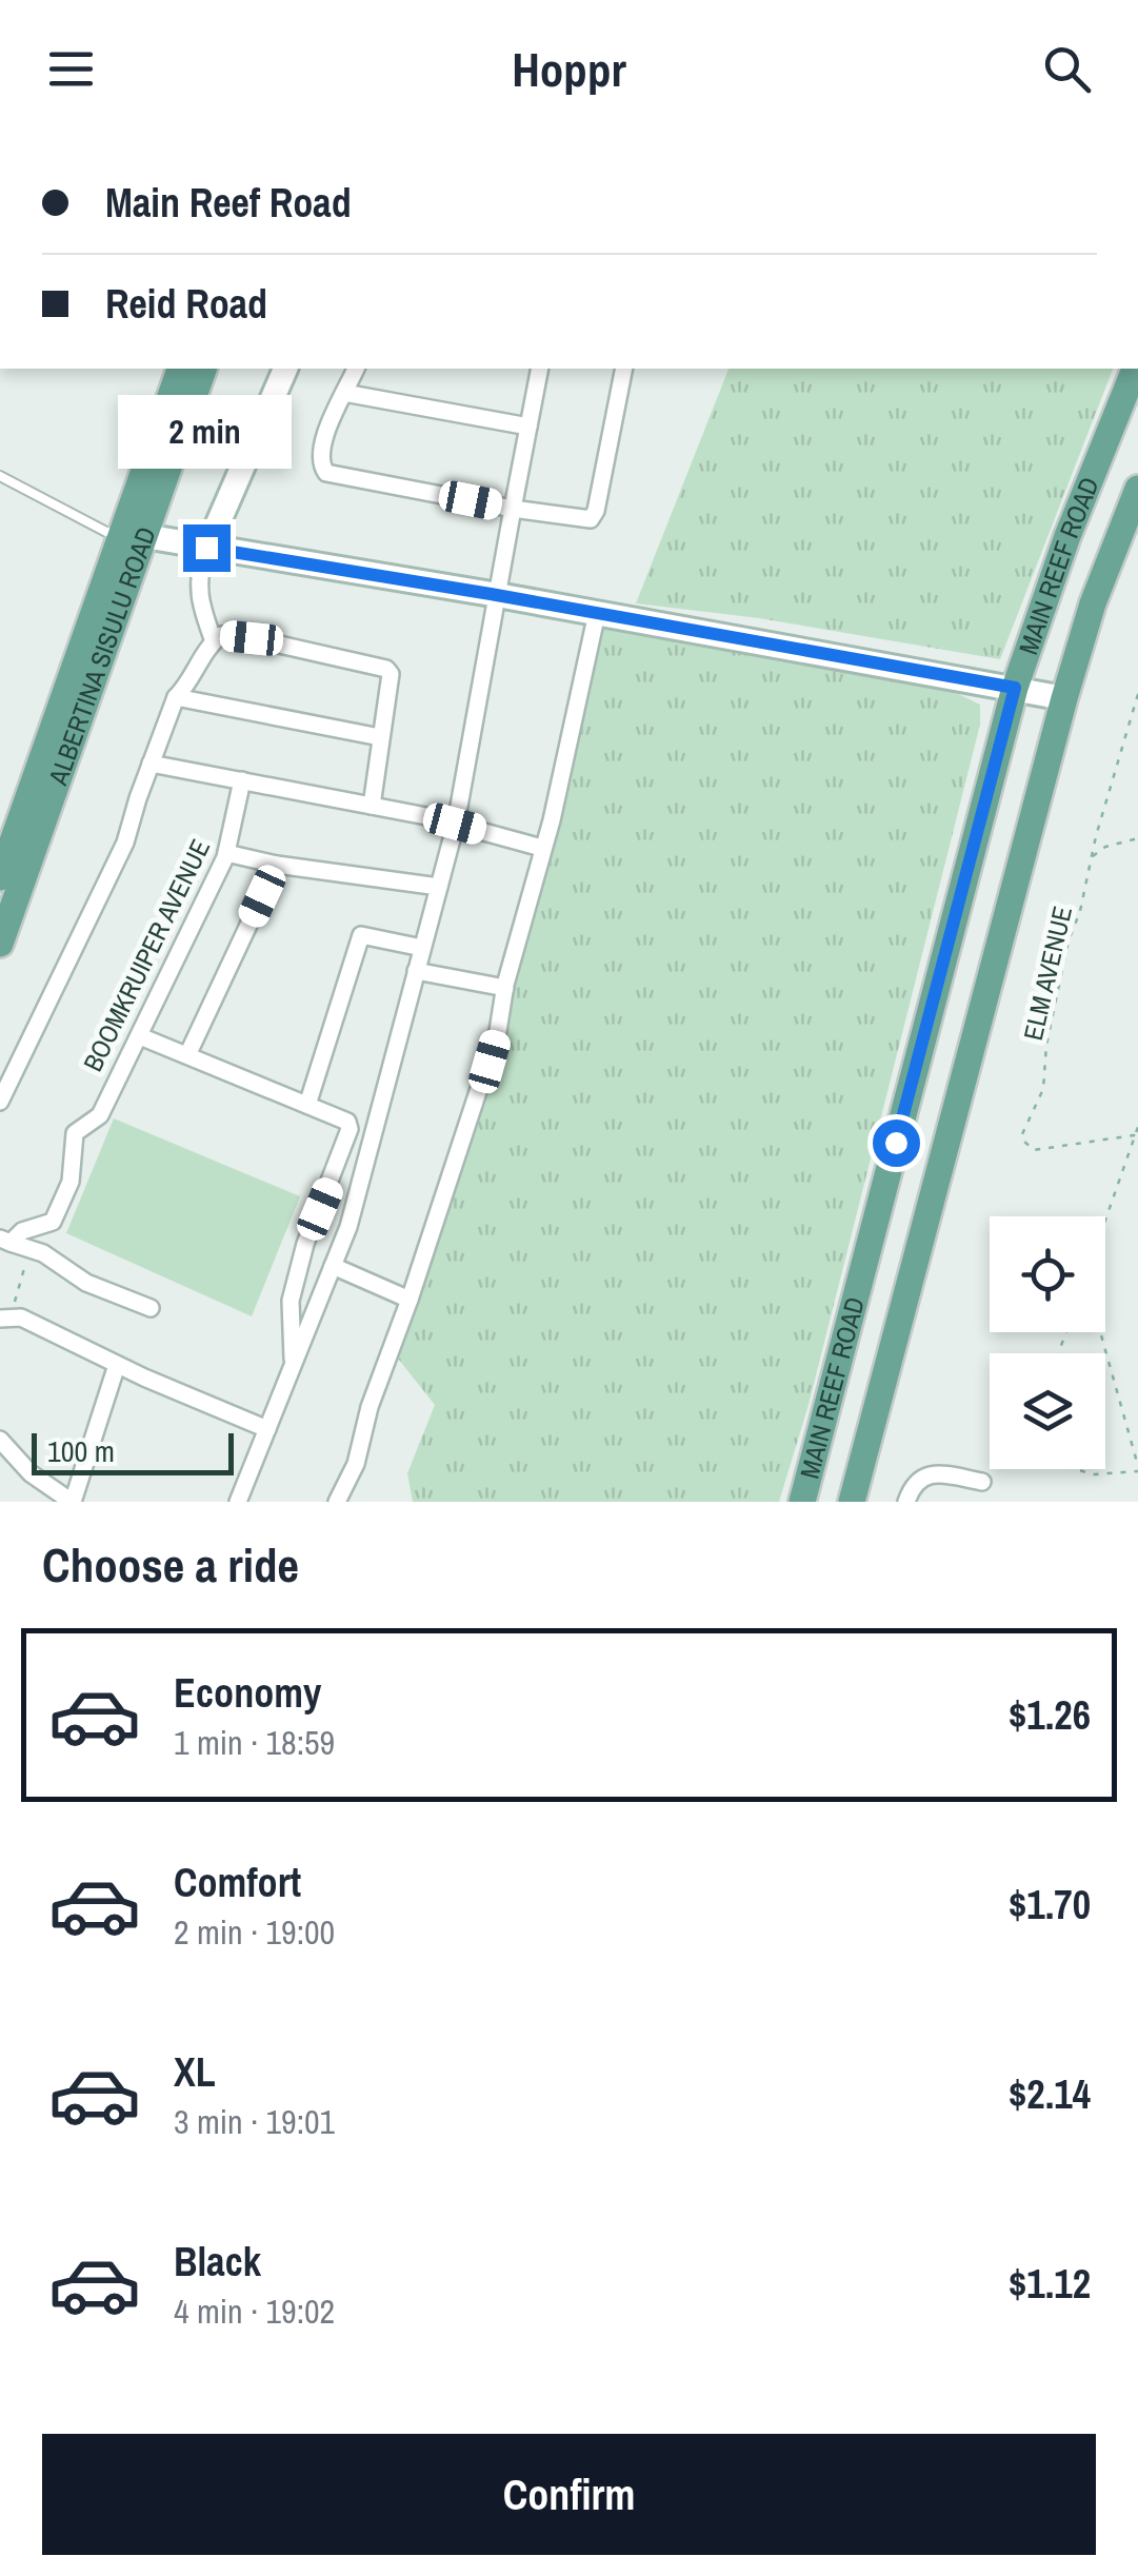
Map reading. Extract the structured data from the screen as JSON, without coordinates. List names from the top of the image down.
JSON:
{
  "streets": {
    "main road": ["MAIN REEF ROAD", "ALBERTINA SISULU ROAD"],
    "path": ["ELM AVENUE"]
  },
  "scale_bar": "100 m",
  "page": {
    "header": "Hoppr",
    "banner": ["Main Reef Road", "Reid Road"],
    "bubble": "2 min",
    "scale": "100 m",
    "heading": "Choose a ride",
    "list": [
      {
        "name": "Economy",
        "note": "1 min · 18:59",
        "value": "$1.26"
      },
      {
        "name": "Comfort",
        "note": "2 min · 19:00",
        "value": "$1.70"
      },
      {
        "name": "XL",
        "note": "3 min · 19:01",
        "value": "$2.14"
      },
      {
        "name": "Black",
        "note": "4 min · 19:02",
        "value": "$1.12"
      }
    ],
    "buttons": "Confirm"
  }
}
